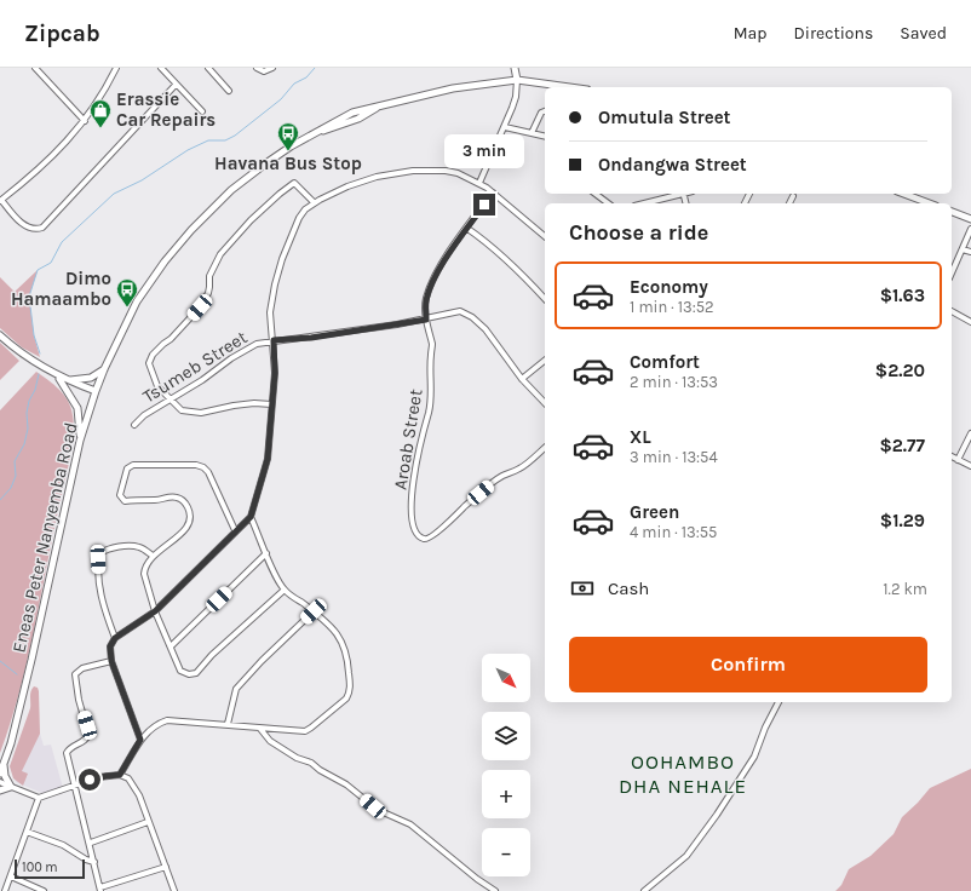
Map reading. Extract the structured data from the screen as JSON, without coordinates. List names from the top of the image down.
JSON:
{
  "streets": {
    "main road": ["Eneas Peter Nanyemba Road"],
    "street": ["Tsumeb Street", "Aroab Street"]
  },
  "crossings": [
    ["Tsumeb Street", "Aroab Street"]
  ],
  "districts": ["OOHAMBO DHA NEHALE"],
  "places": {
    "shop": ["Erassie Car Repairs"],
    "bus stop": ["Havana Bus Stop", "Dimo Hamaambo"]
  },
  "scale_bar": "100 m",
  "north": "bottom right",
  "page": {
    "header": "Zipcab",
    "nav": ["Map", "Directions", "Saved"],
    "banner": ["Omutula Street", "Ondangwa Street"],
    "bubble": "3 min",
    "heading": "Choose a ride",
    "list": [
      {
        "name": "Economy",
        "note": "1 min · 13:52",
        "value": "$1.63"
      },
      {
        "name": "Comfort",
        "note": "2 min · 13:53",
        "value": "$2.20"
      },
      {
        "name": "XL",
        "note": "3 min · 13:54",
        "value": "$2.77"
      },
      {
        "name": "Green",
        "note": "4 min · 13:55",
        "value": "$1.29"
      }
    ],
    "pay": ["Cash", "1.2 km"],
    "buttons": "Confirm",
    "map_buttons": ["+", "−"],
    "scale": "100 m"
  }
}
